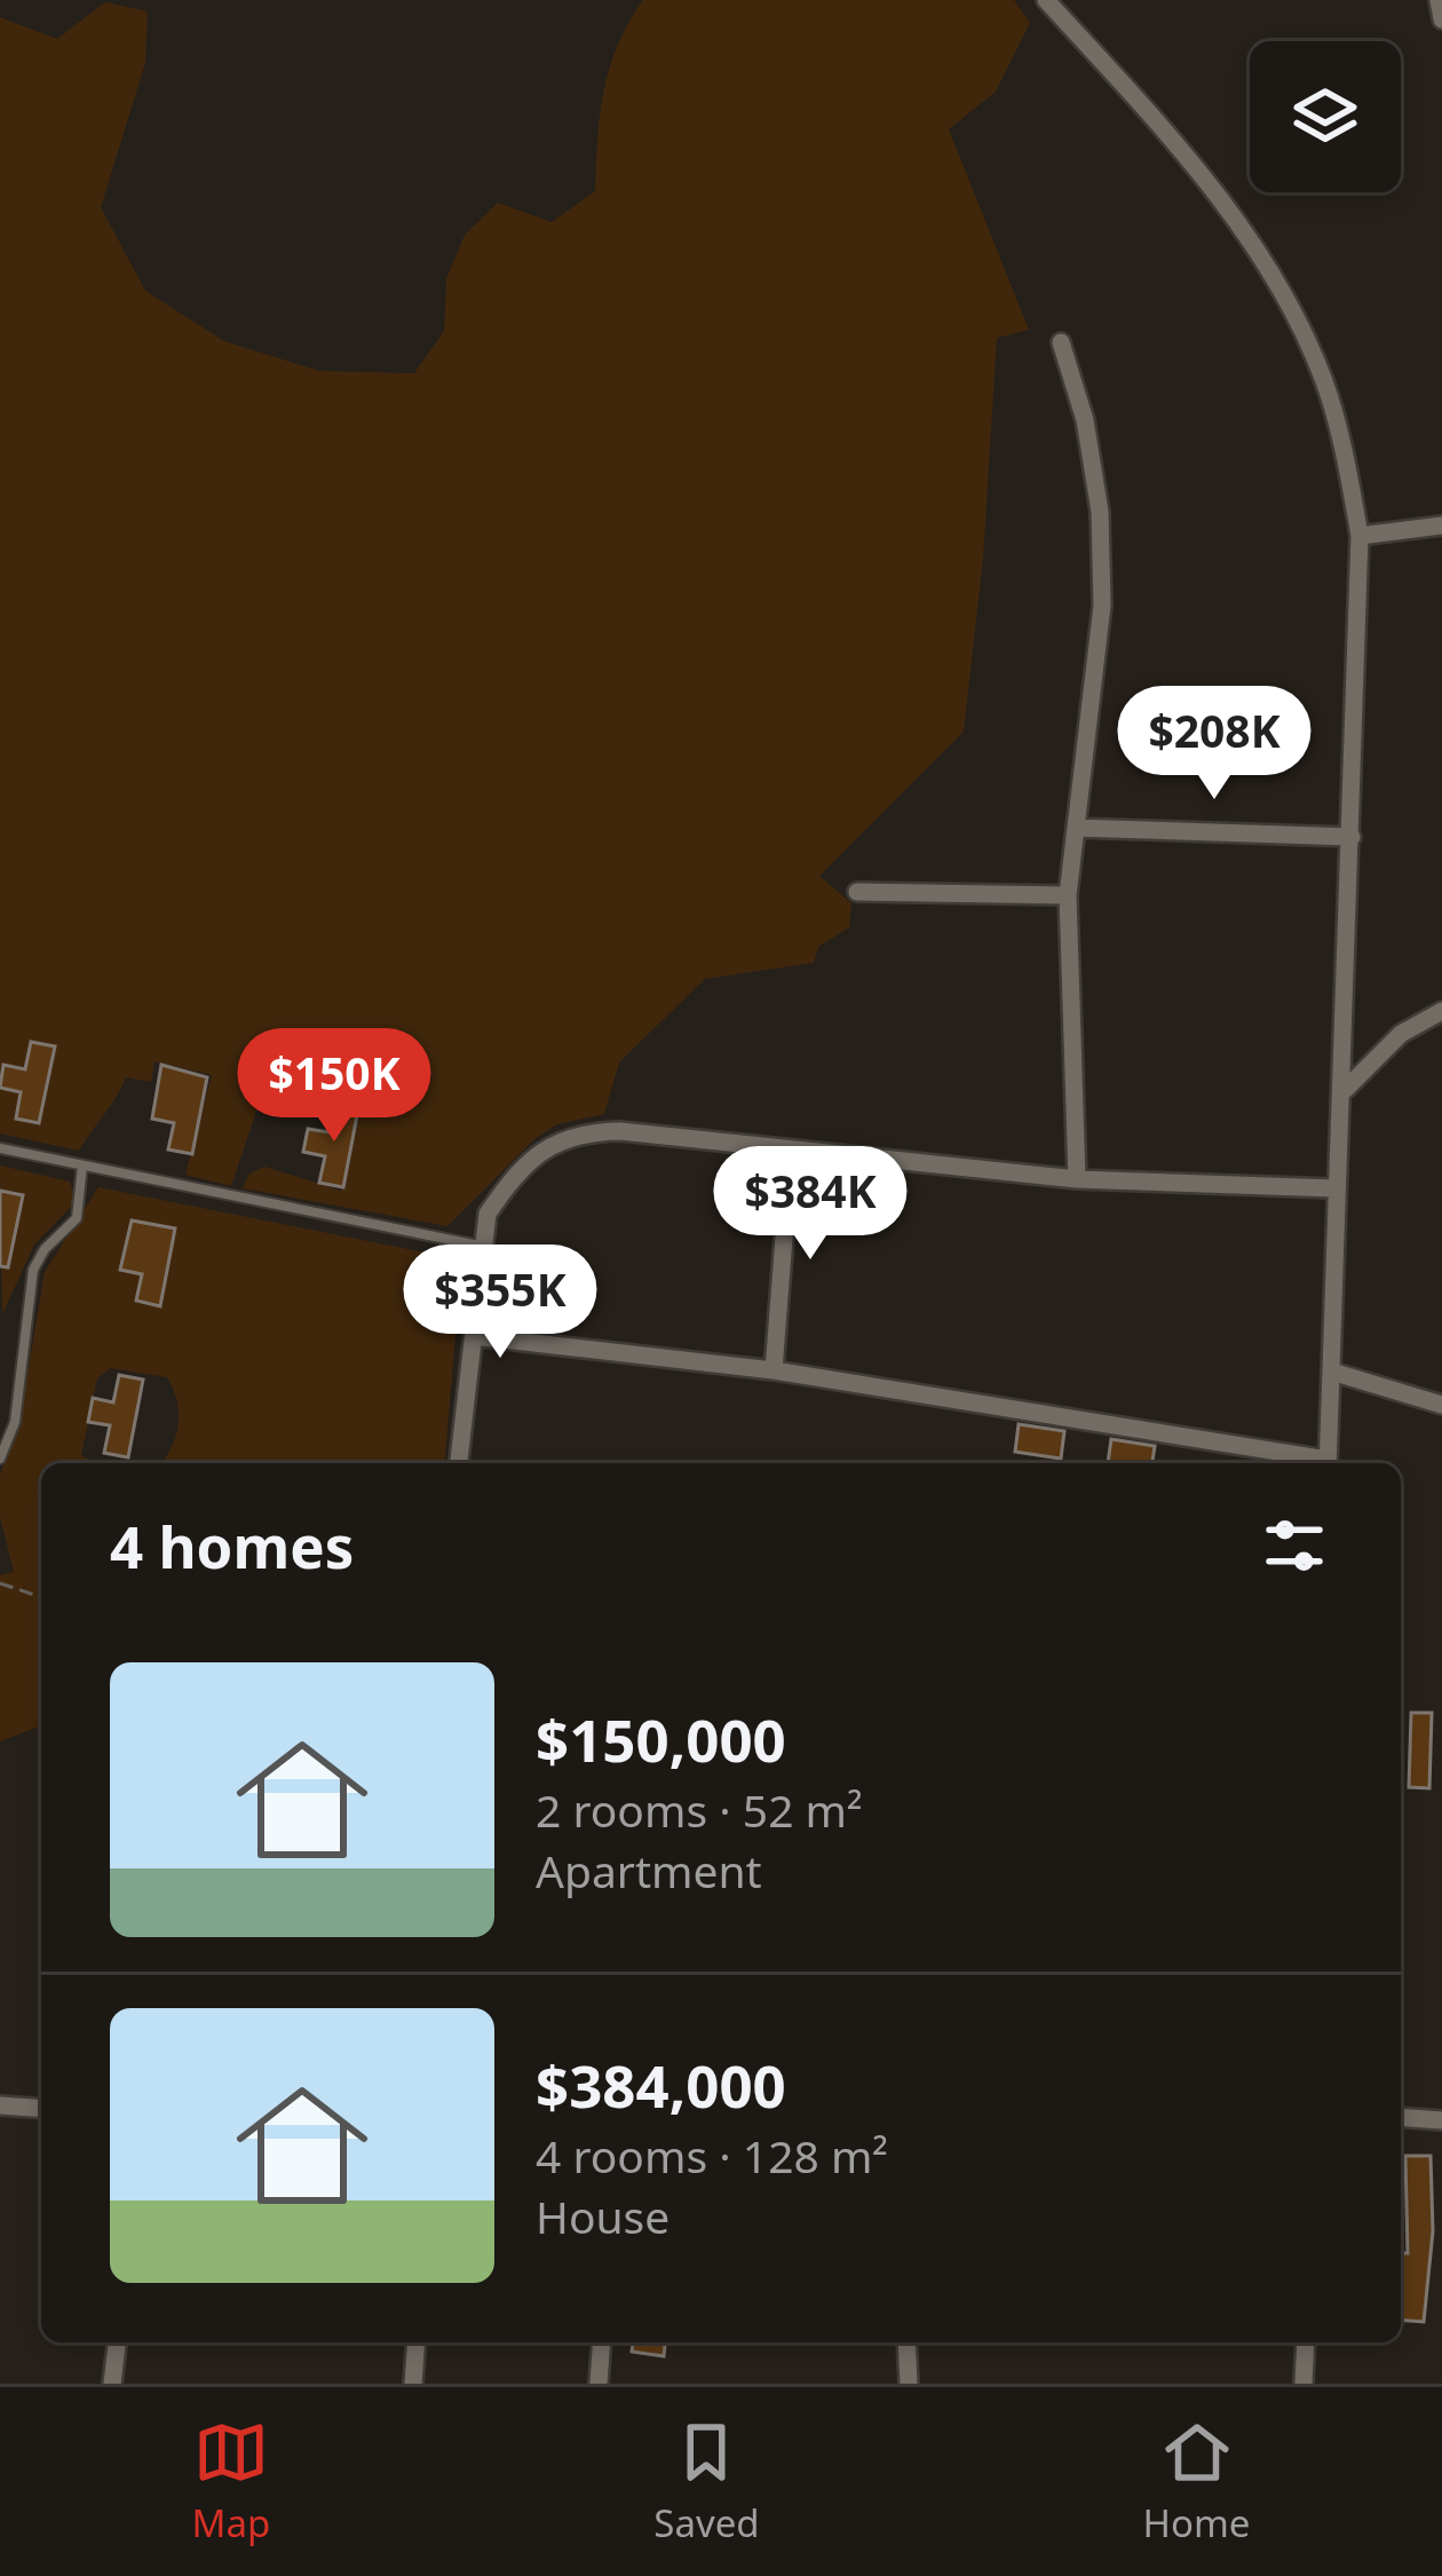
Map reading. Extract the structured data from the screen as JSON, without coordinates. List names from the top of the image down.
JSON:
{
  "page": {
    "price": [
      "$208K",
      "$150K",
      "$384K",
      "$355K"
    ],
    "heading": "4 homes",
    "list": [
      {
        "name": "$150,000",
        "note": "2 rooms · 52 m² · Apartment"
      },
      {
        "name": "$384,000",
        "note": "4 rooms · 128 m² · House"
      }
    ],
    "tabs": ["Map", "Saved", "Home"]
  }
}
